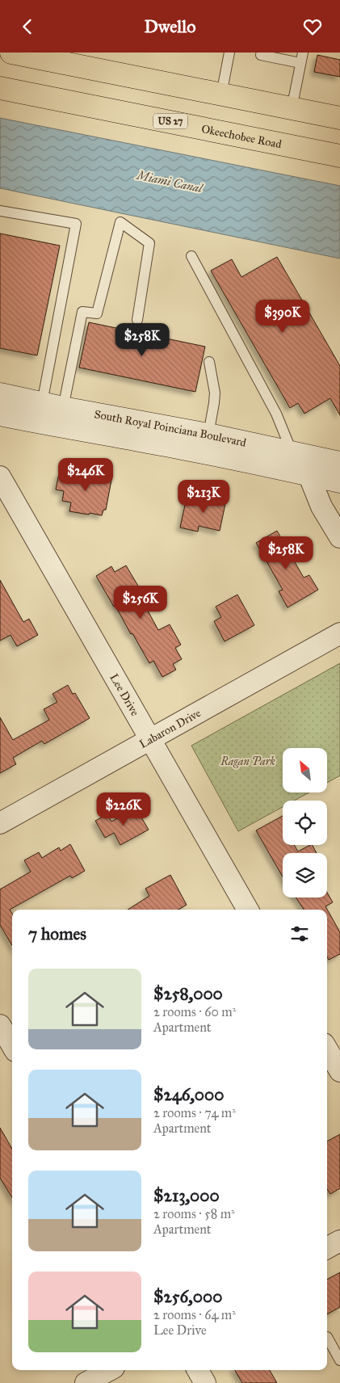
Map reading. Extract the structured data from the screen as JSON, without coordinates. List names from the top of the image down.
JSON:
{
  "streets": {
    "highway": ["US 27", "Okeechobee Road"],
    "street": ["South Royal Poinciana Boulevard", "Lee Drive", "Labaron Drive"]
  },
  "crossings": [
    ["Lee Drive", "Labaron Drive"]
  ],
  "water": ["Miami Canal"],
  "parks": ["Ragan Park"],
  "north": "top left",
  "page": {
    "header": "Dwello",
    "price": [
      "$390K",
      "$258K",
      "$246K",
      "$213K",
      "$258K",
      "$256K",
      "$226K"
    ],
    "heading": "7 homes",
    "list": [
      {
        "name": "$258,000",
        "note": "2 rooms · 60 m² · Apartment"
      },
      {
        "name": "$246,000",
        "note": "2 rooms · 74 m² · Apartment"
      },
      {
        "name": "$213,000",
        "note": "2 rooms · 58 m² · Apartment"
      },
      {
        "name": "$256,000",
        "note": "2 rooms · 64 m² · Lee Drive"
      }
    ]
  }
}
